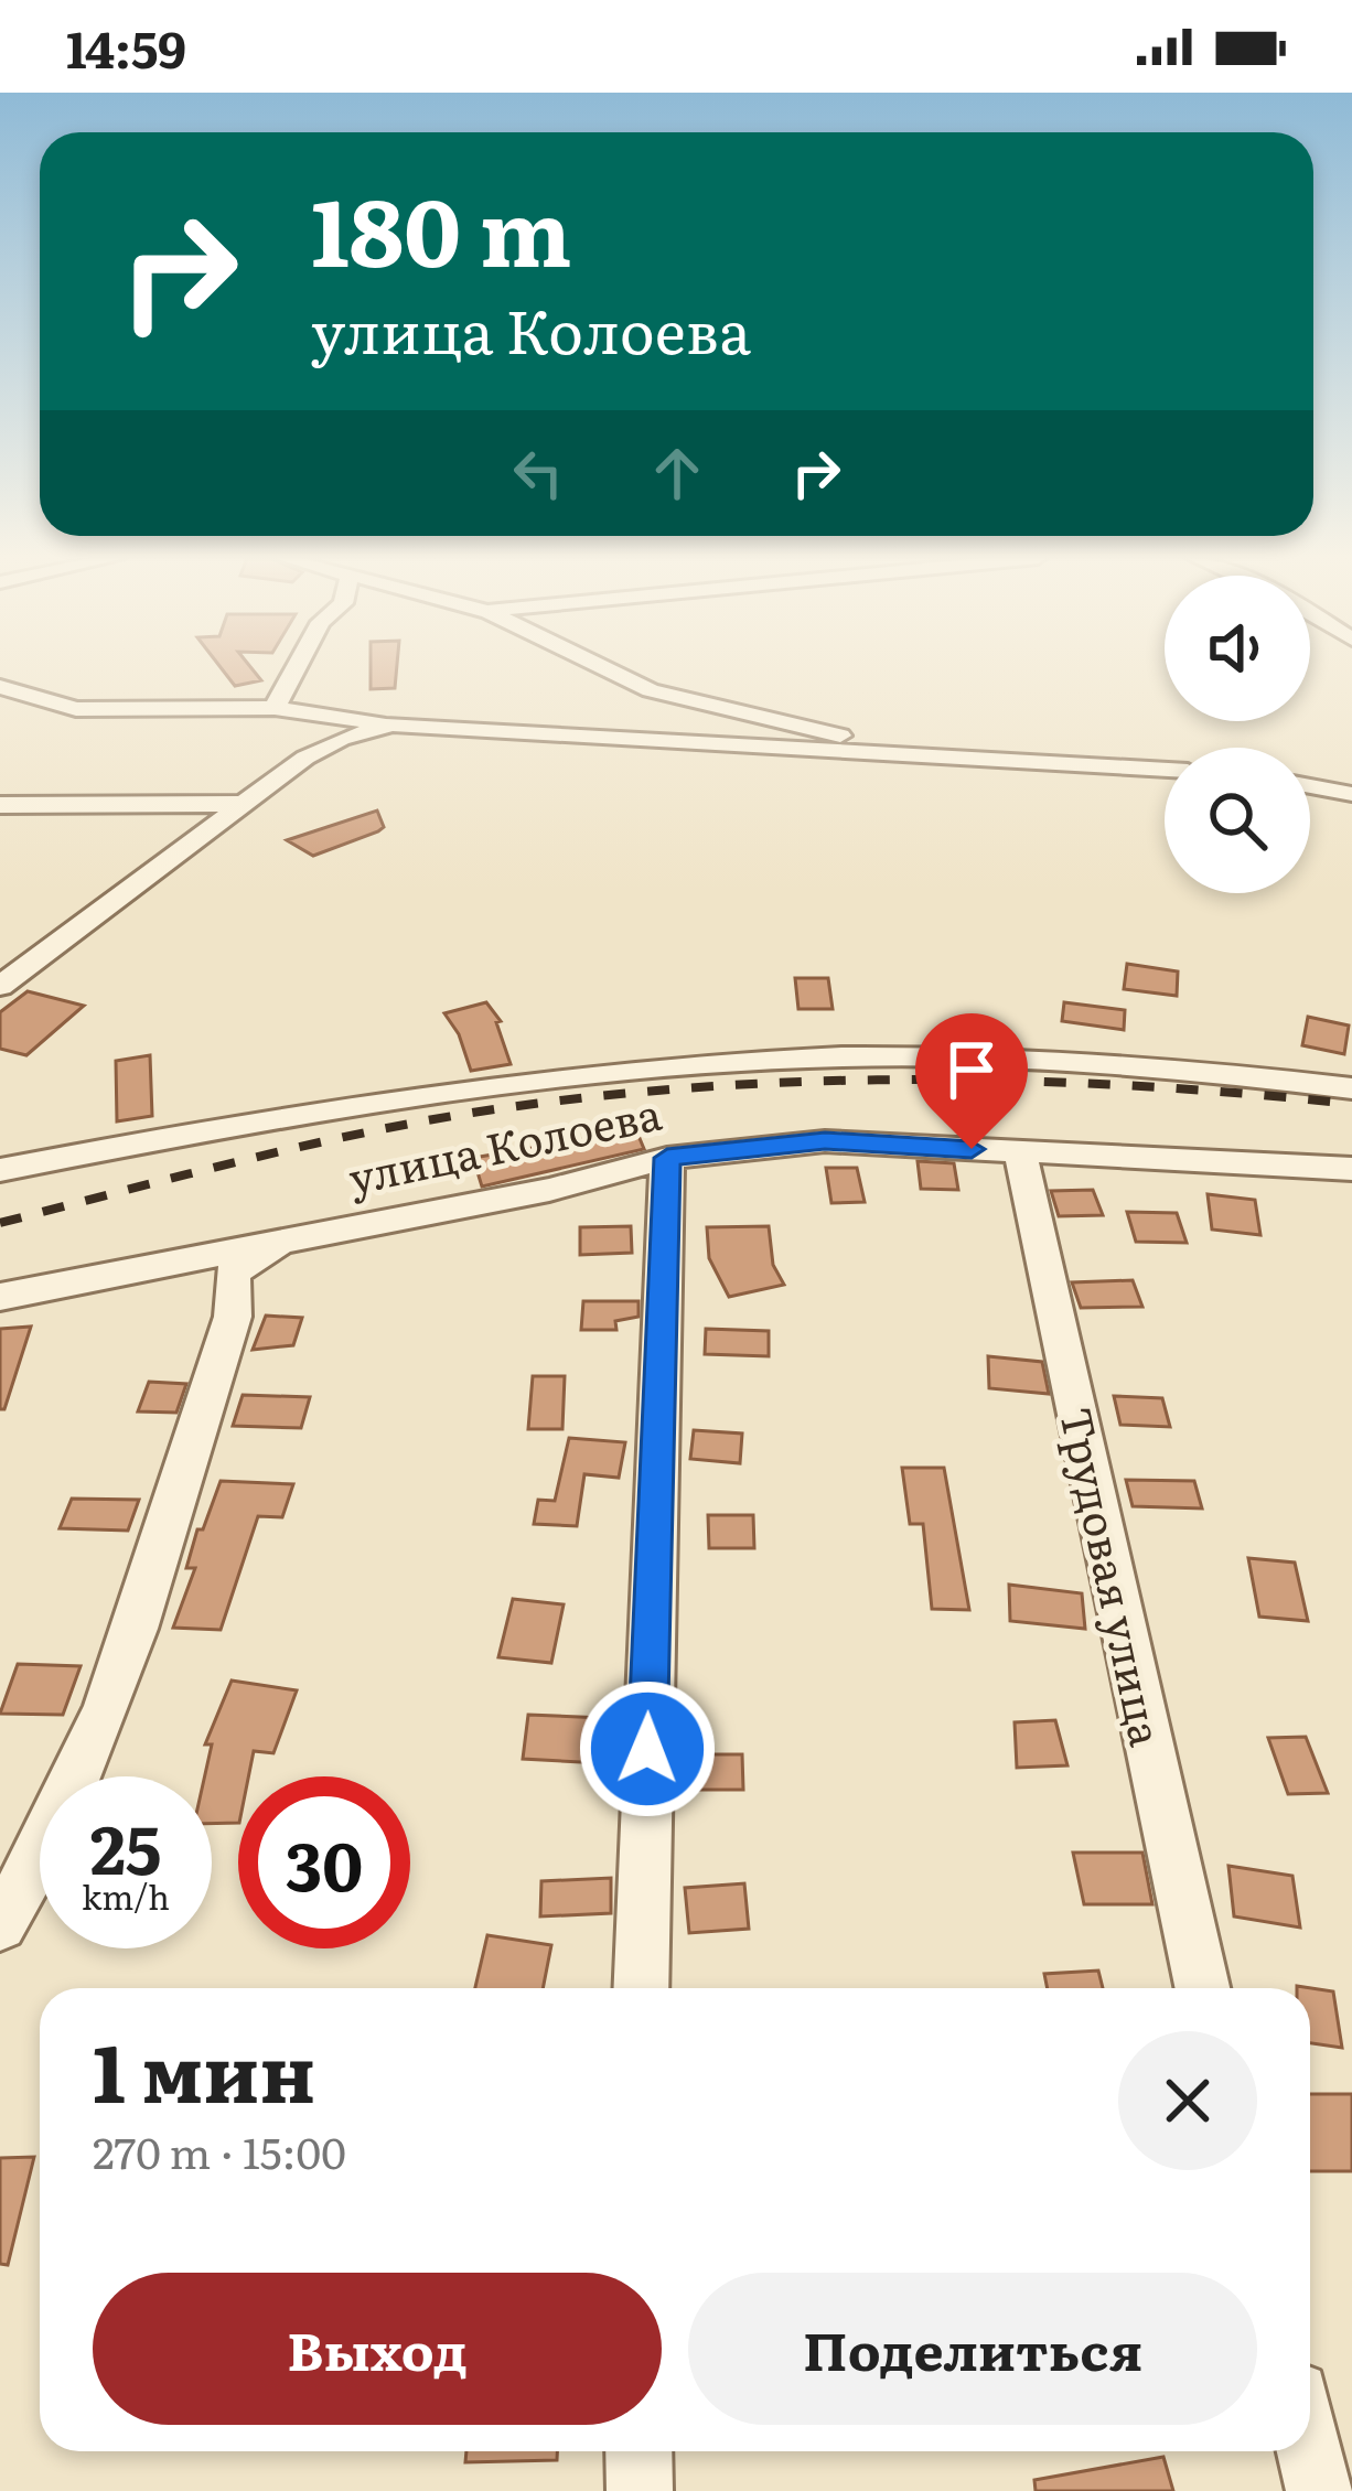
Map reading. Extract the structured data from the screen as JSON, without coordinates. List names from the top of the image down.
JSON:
{
  "streets": {
    "street": ["улица Колоева", "Трудовая улица"]
  },
  "crossings": [
    ["улица Колоева", "Трудовая улица"]
  ],
  "page": {
    "status": "14:59",
    "turn": ["180 m", "улица Колоева"],
    "speed": "25 km/h",
    "limit": "30",
    "heading": ["1 мин", "270 m · 15:00"],
    "buttons": ["Выход", "Поделиться"]
  }
}
